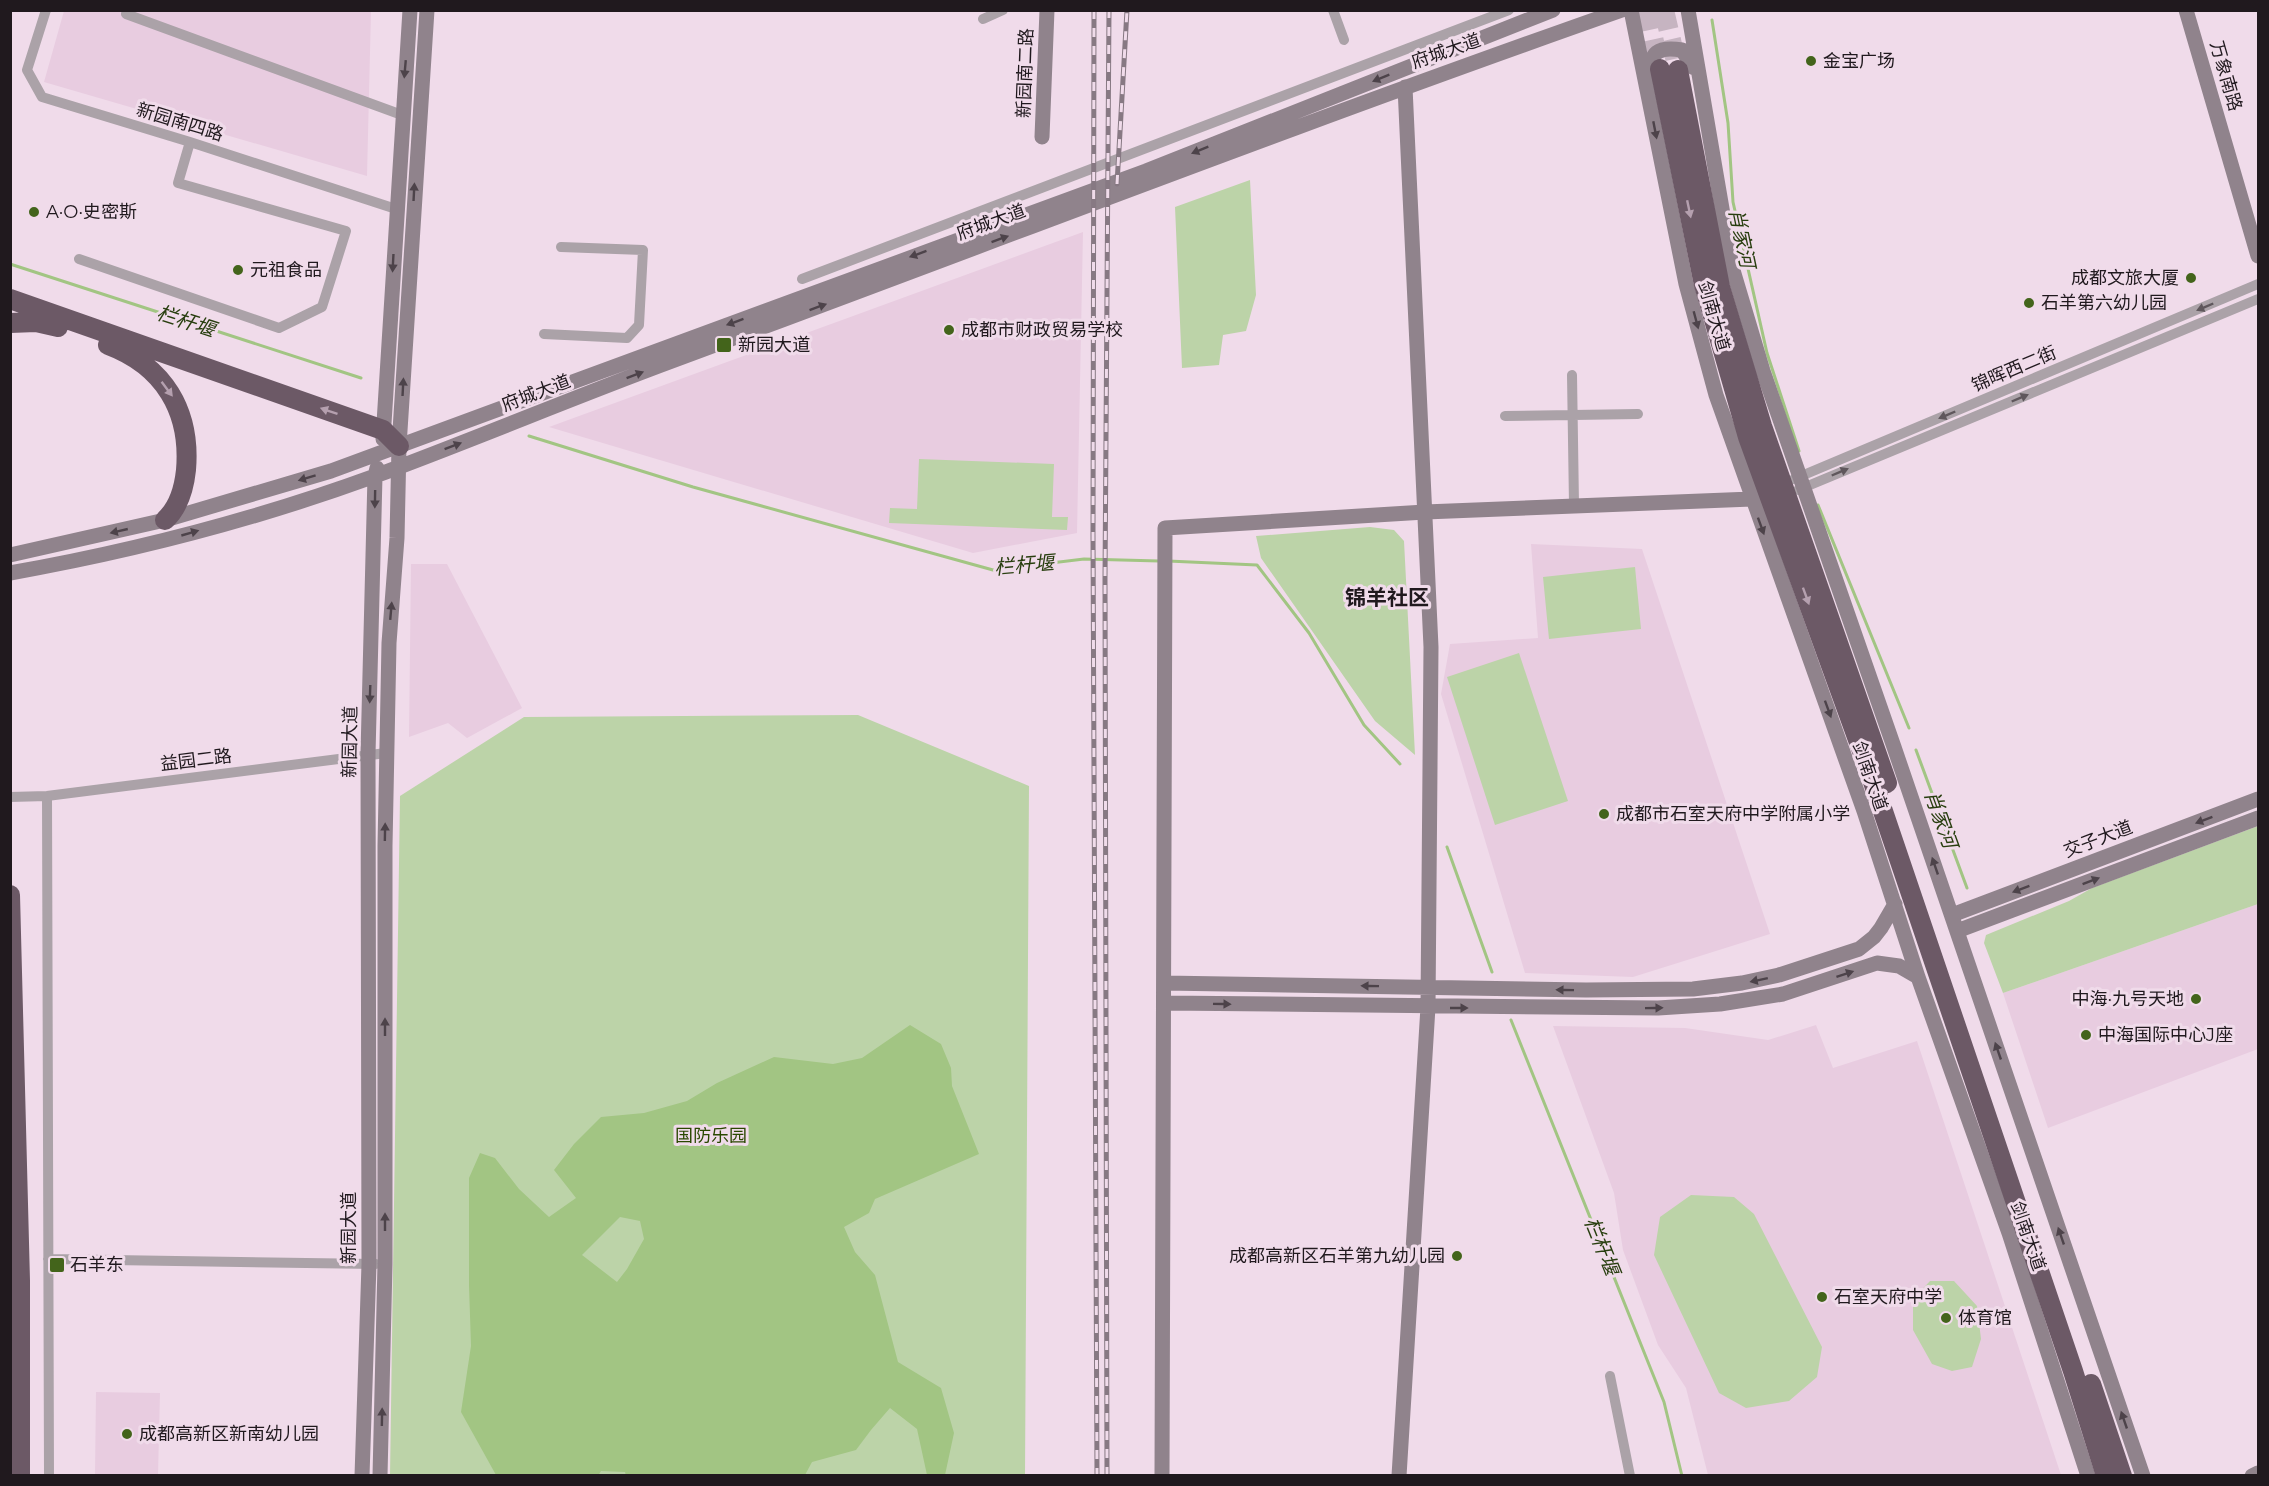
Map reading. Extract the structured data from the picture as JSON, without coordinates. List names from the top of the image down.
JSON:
{
  "streets": {
    "highway": ["剑南大道"],
    "street": [
      "府城大道",
      "新园南二路",
      "万象南路",
      "新园南四路",
      "锦晖西二街",
      "新园大道",
      "益园二路",
      "交子大道"
    ]
  },
  "crossings": [
    ["府城大道", "新园大道"],
    ["剑南大道", "锦晖西二街"],
    ["新园大道", "益园二路"]
  ],
  "districts": ["锦羊社区"],
  "water": ["肖家河", "栏杆堰"],
  "parks": ["国防乐园"],
  "places": {
    "other": [
      "金宝广场",
      "A·O·史密斯",
      "元祖食品",
      "成都文旅大厦",
      "石羊第六幼儿园",
      "成都市财政贸易学校",
      "成都市石室天府中学附属小学",
      "中海·九号天地",
      "中海国际中心J座",
      "成都高新区石羊第九幼儿园",
      "石室天府中学",
      "体育馆",
      "成都高新区新南幼儿园"
    ],
    "transit": ["新园大道", "石羊东"]
  }
}
